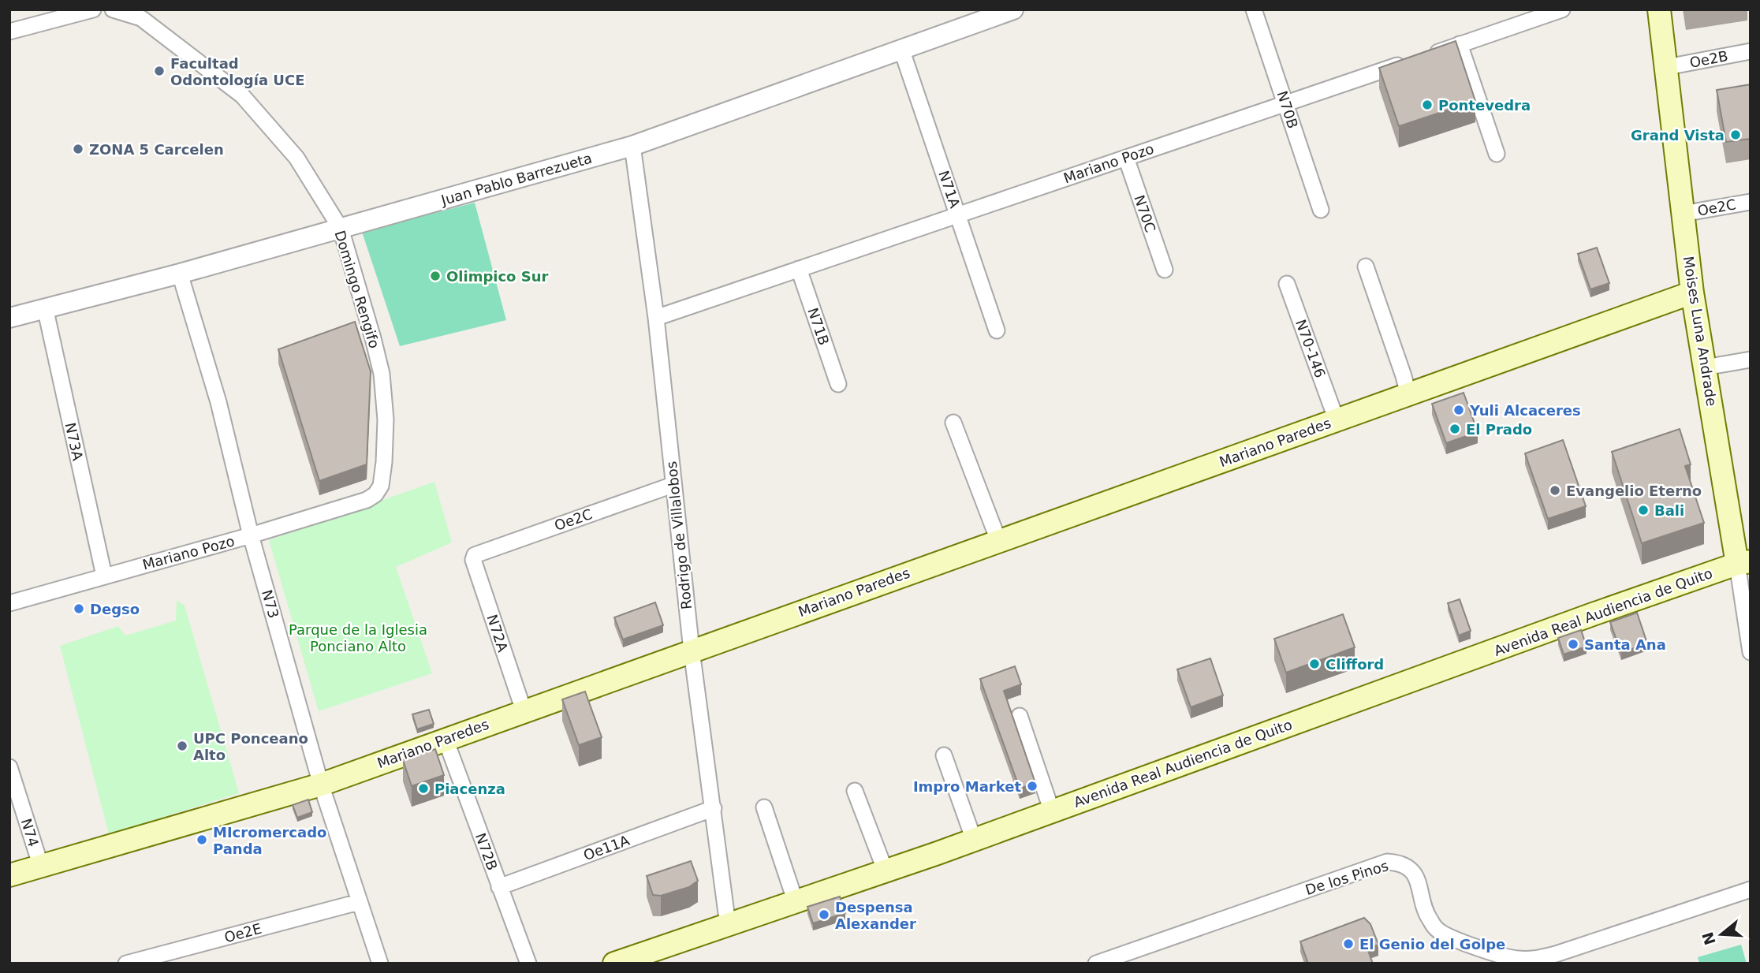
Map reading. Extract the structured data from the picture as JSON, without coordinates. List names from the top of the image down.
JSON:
{
  "streets": {
    "main road": ["Moises Luna Andrade", "Mariano Paredes", "Avenida Real Audiencia de Quito"],
    "street": [
      "Oe2B",
      "N70B",
      "Mariano Pozo",
      "Juan Pablo Barrezueta",
      "N71A",
      "Oe2C",
      "N70C",
      "Domingo Rengifo",
      "N71B",
      "N70-146",
      "N73A",
      "Rodrigo de Villalobos",
      "N73",
      "N72A",
      "N74",
      "Oe11A",
      "N72B",
      "De los Pinos",
      "Oe2E"
    ]
  },
  "crossings": [
    ["Oe2B", "Moises Luna Andrade"],
    ["N70B", "Mariano Pozo"],
    ["Mariano Pozo", "N71A"],
    ["Mariano Pozo", "N70C"],
    ["Mariano Pozo", "Domingo Rengifo"],
    ["Mariano Pozo", "N71B"],
    ["Mariano Pozo", "N73A"],
    ["Mariano Pozo", "Rodrigo de Villalobos"],
    ["Mariano Pozo", "N73"],
    ["Juan Pablo Barrezueta", "N71A"],
    ["Juan Pablo Barrezueta", "Domingo Rengifo"],
    ["Juan Pablo Barrezueta", "N73A"],
    ["Juan Pablo Barrezueta", "Rodrigo de Villalobos"],
    ["Juan Pablo Barrezueta", "N73"],
    ["Oe2C", "Moises Luna Andrade"],
    ["Oe2C", "Rodrigo de Villalobos"],
    ["Oe2C", "N72A"],
    ["Moises Luna Andrade", "Mariano Paredes"],
    ["Moises Luna Andrade", "Avenida Real Audiencia de Quito"],
    ["N70-146", "Mariano Paredes"],
    ["Mariano Paredes", "Rodrigo de Villalobos"],
    ["Mariano Paredes", "N73"],
    ["Mariano Paredes", "N72A"],
    ["Mariano Paredes", "N74"],
    ["Mariano Paredes", "N72B"],
    ["Rodrigo de Villalobos", "Avenida Real Audiencia de Quito"],
    ["Rodrigo de Villalobos", "Oe11A"],
    ["N73", "Oe2E"],
    ["Oe11A", "N72B"]
  ],
  "parks": ["Parque de la Iglesia Ponciano Alto"],
  "places": [
    "Facultad Odontología UCE",
    "Pontevedra",
    "Grand Vista",
    "ZONA 5 Carcelen",
    "Olimpico Sur",
    "Yuli Alcaceres",
    "El Prado",
    "Evangelio Eterno",
    "Bali",
    "Degso",
    "Santa Ana",
    "Clifford",
    "UPC Ponceano Alto",
    "Impro Market",
    "Piacenza",
    "MIcromercado Panda",
    "Despensa Alexander",
    "El Genio del Golpe"
  ],
  "north": "left"
}
